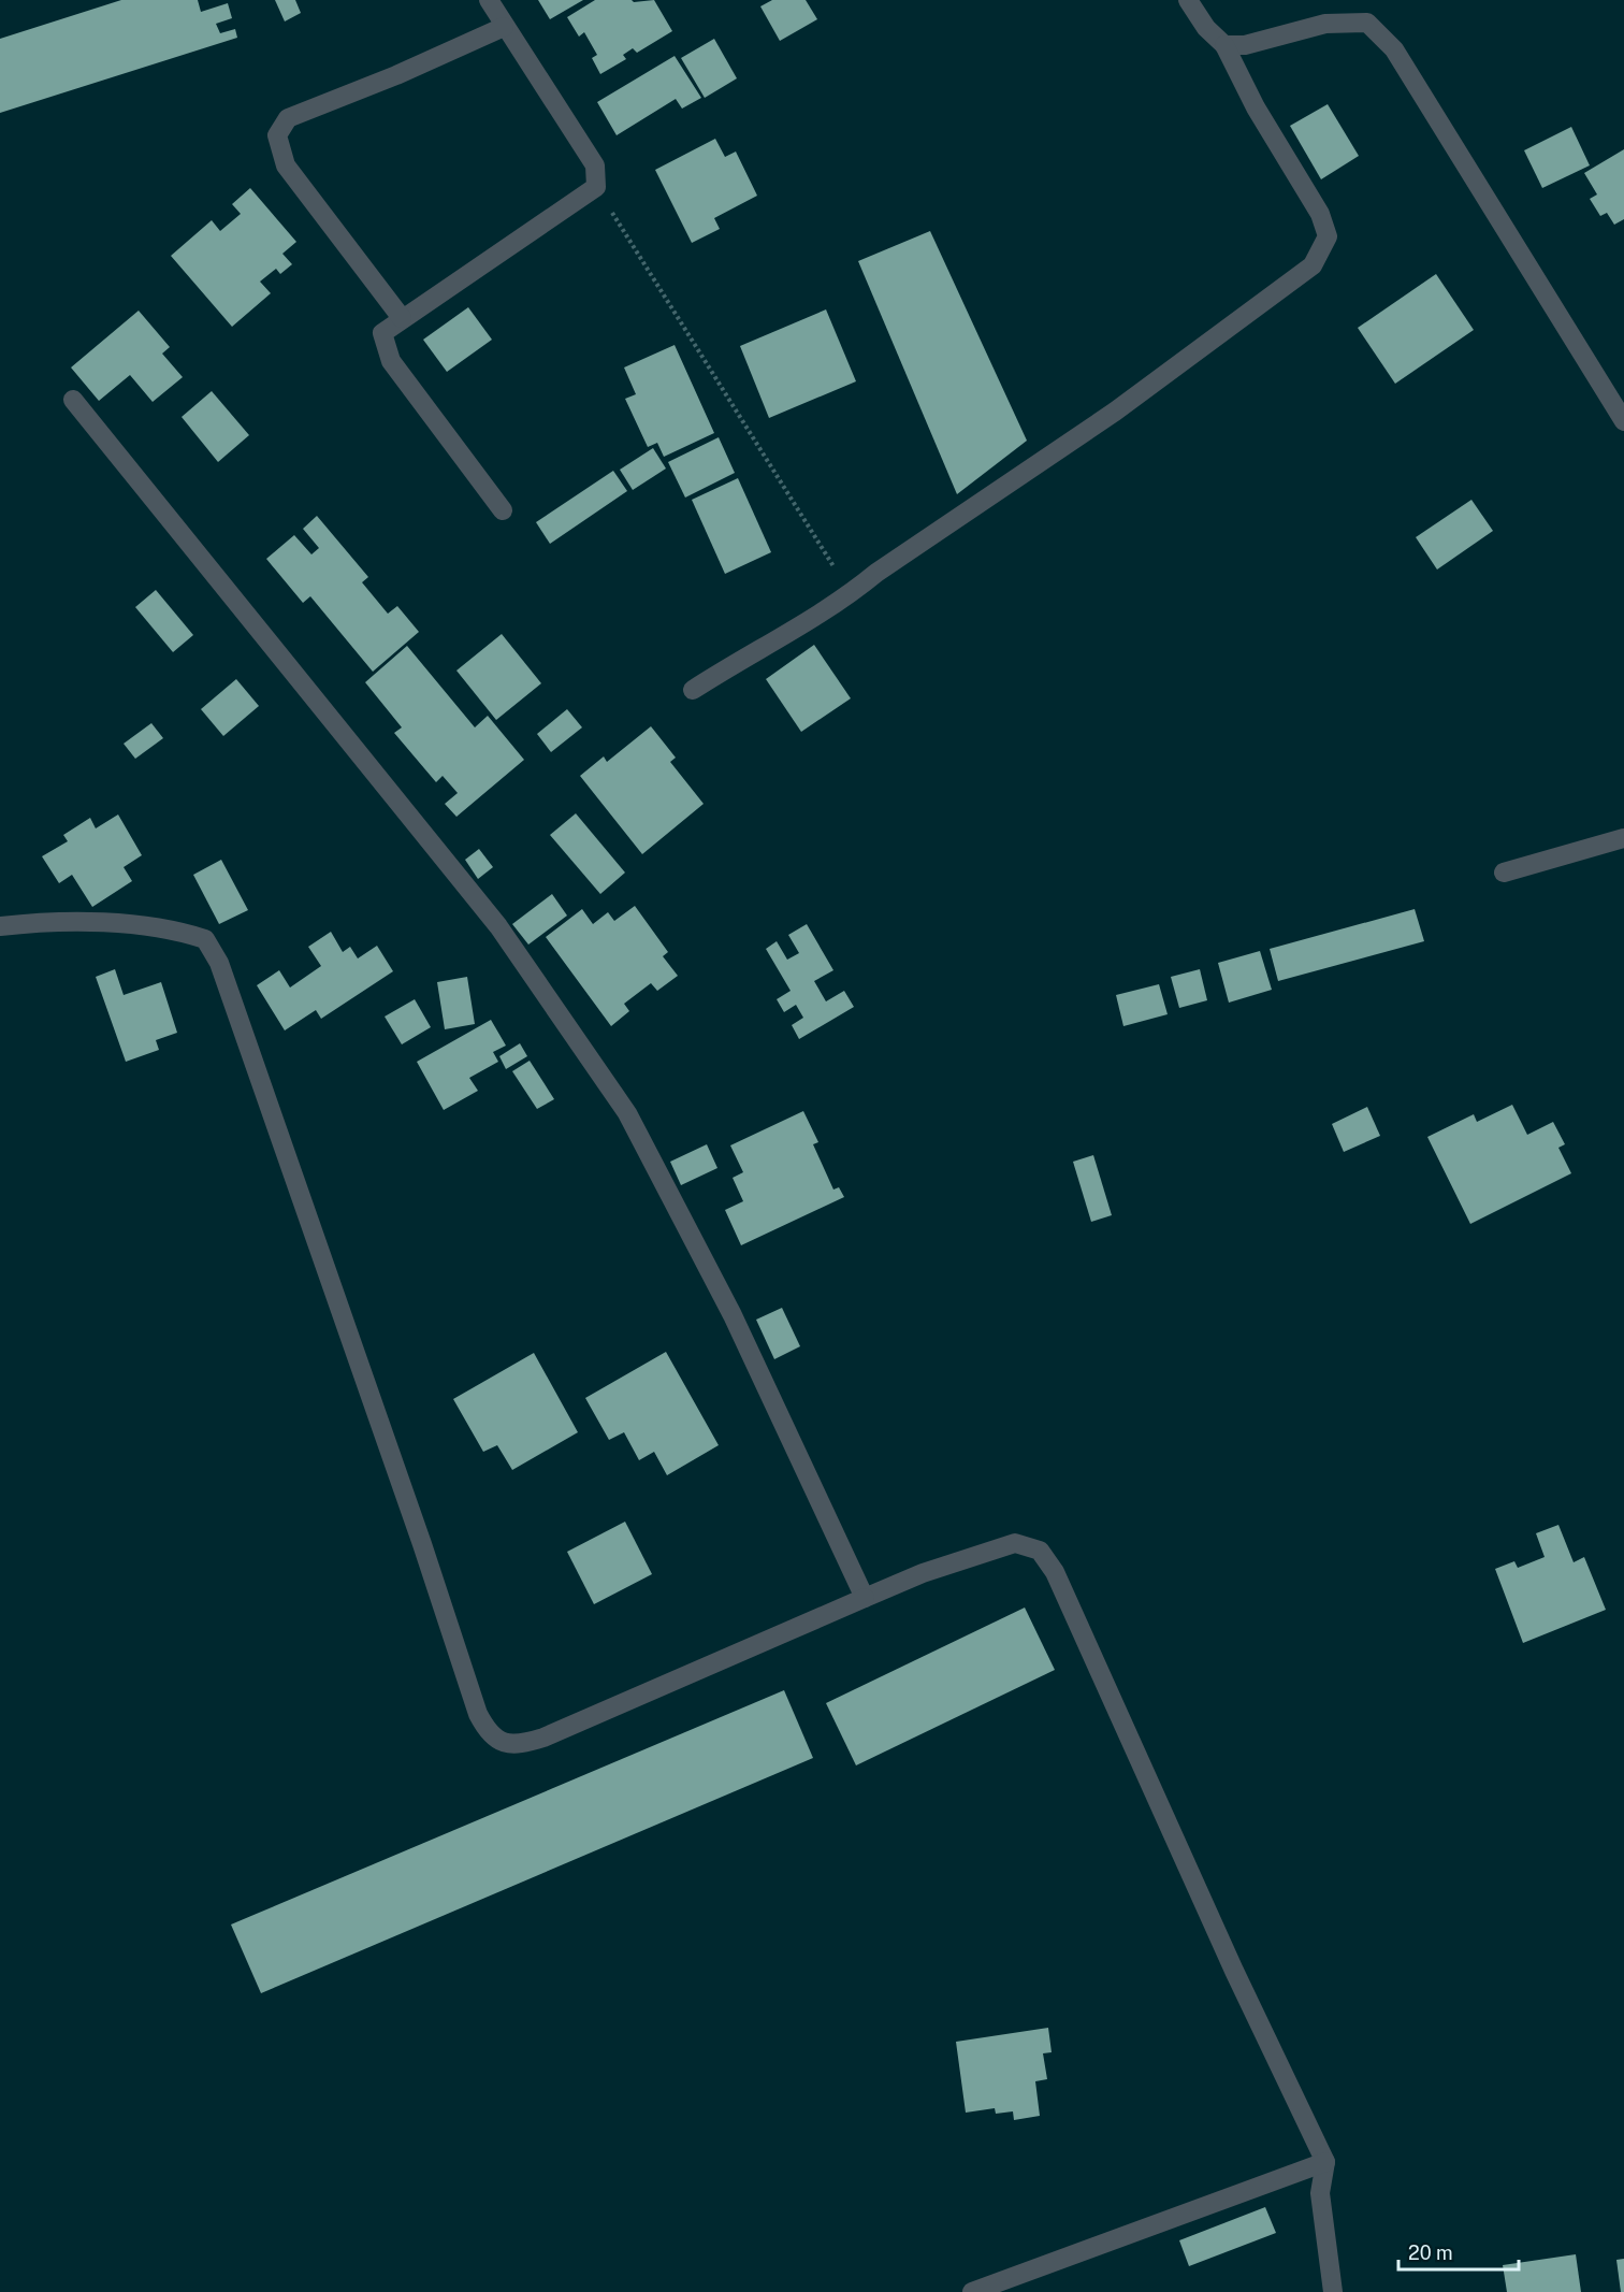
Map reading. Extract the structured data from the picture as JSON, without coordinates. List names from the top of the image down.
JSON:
{
  "scale_bar": "20 m"
}
